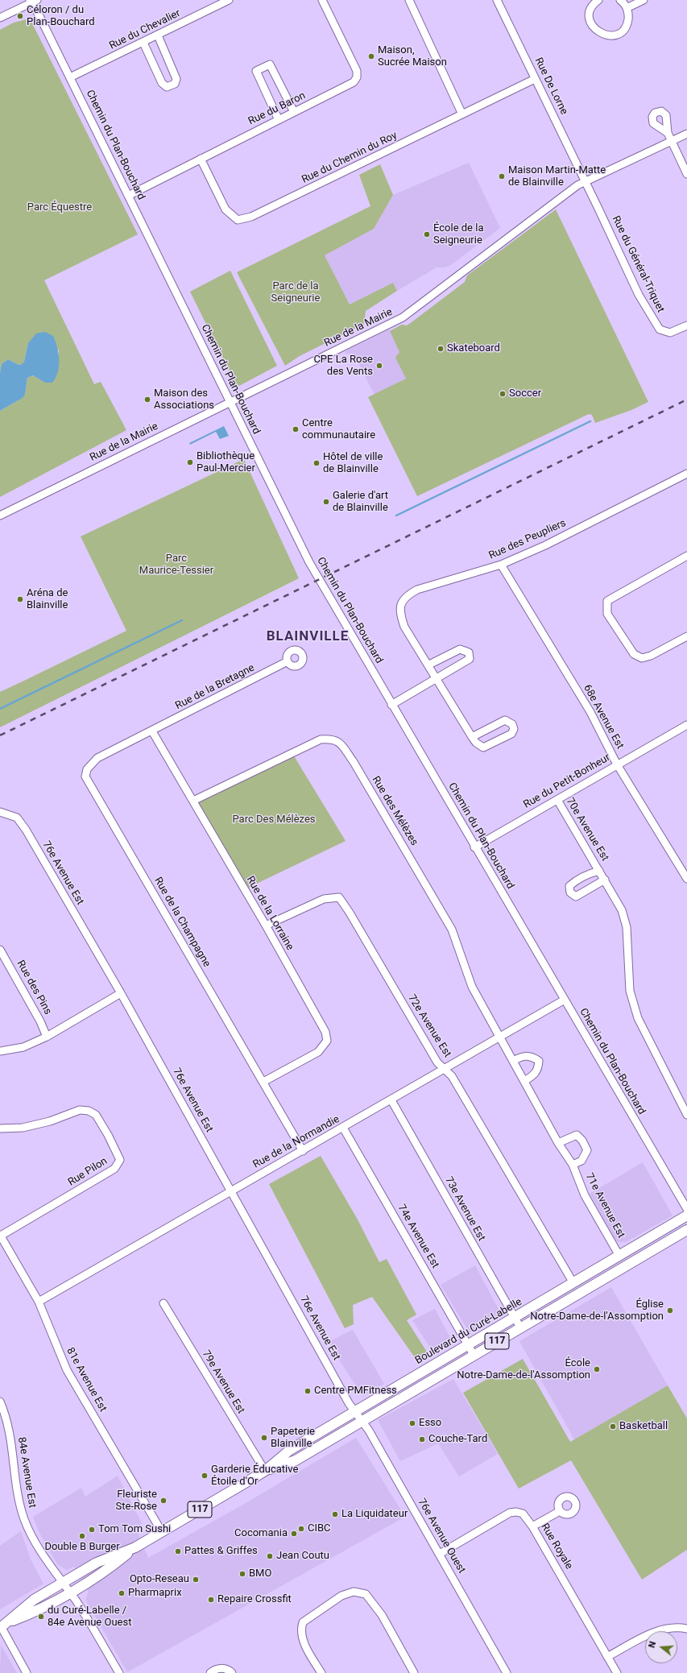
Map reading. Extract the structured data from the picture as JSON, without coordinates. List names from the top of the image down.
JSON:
{
  "streets": {
    "main road": ["Boulevard du Curé-Labelle", "117"],
    "street": [
      "Rue du Chevalier",
      "Rue De Lorne",
      "Rue du Baron",
      "Chemin du Plan-Bouchard",
      "Rue du Chemin du Roy",
      "Rue du Général-Triquet",
      "Rue de la Mairie",
      "Rue des Peupliers",
      "Rue de la Bretagne",
      "68e Avenue Est",
      "Rue du Petit-Bonheur",
      "Rue des Mélèzes",
      "70e Avenue Est",
      "76e Avenue Est",
      "Rue de la Lorraine",
      "Rue de la Champagne",
      "Rue des Pins",
      "72e Avenue Est",
      "Rue de la Normandie",
      "Rue Pilon",
      "71e Avenue Est",
      "73e Avenue Est",
      "74e Avenue Est",
      "81e Avenue Est",
      "79e Avenue Est",
      "84e Avenue Est",
      "76e Avenue Ouest",
      "Rue Royale"
    ]
  },
  "crossings": [
    ["Rue du Chevalier", "Chemin du Plan-Bouchard"],
    ["Rue De Lorne", "Rue du Chemin du Roy"],
    ["Rue De Lorne", "Rue du Général-Triquet"],
    ["Rue De Lorne", "Rue de la Mairie"],
    ["Rue du Baron", "Chemin du Plan-Bouchard"],
    ["Rue du Baron", "Rue du Chemin du Roy"],
    ["Chemin du Plan-Bouchard", "Rue de la Mairie"],
    ["Chemin du Plan-Bouchard", "Rue du Petit-Bonheur"],
    ["Chemin du Plan-Bouchard", "Rue de la Normandie"],
    ["Rue du Général-Triquet", "Rue de la Mairie"],
    ["Rue des Peupliers", "68e Avenue Est"],
    ["Rue de la Bretagne", "Rue de la Lorraine"],
    ["Rue de la Bretagne", "Rue de la Champagne"],
    ["68e Avenue Est", "Rue du Petit-Bonheur"],
    ["Rue du Petit-Bonheur", "70e Avenue Est"],
    ["Rue des Mélèzes", "Rue de la Lorraine"],
    ["Rue des Mélèzes", "Rue de la Normandie"],
    ["Rue des Mélèzes", "71e Avenue Est"],
    ["76e Avenue Est", "Rue de la Normandie"],
    ["76e Avenue Est", "Boulevard du Curé-Labelle"],
    ["76e Avenue Est", "76e Avenue Ouest"],
    ["Rue de la Lorraine", "Rue de la Champagne"],
    ["Rue de la Lorraine", "72e Avenue Est"],
    ["Rue de la Champagne", "Rue de la Normandie"],
    ["72e Avenue Est", "Rue de la Normandie"],
    ["72e Avenue Est", "Boulevard du Curé-Labelle"],
    ["Rue de la Normandie", "71e Avenue Est"],
    ["Rue de la Normandie", "73e Avenue Est"],
    ["Rue de la Normandie", "74e Avenue Est"],
    ["Rue de la Normandie", "81e Avenue Est"],
    ["Rue Pilon", "81e Avenue Est"],
    ["71e Avenue Est", "Boulevard du Curé-Labelle"],
    ["73e Avenue Est", "Boulevard du Curé-Labelle"],
    ["74e Avenue Est", "Boulevard du Curé-Labelle"],
    ["Boulevard du Curé-Labelle", "81e Avenue Est"],
    ["Boulevard du Curé-Labelle", "79e Avenue Est"],
    ["Boulevard du Curé-Labelle", "84e Avenue Est"],
    ["Boulevard du Curé-Labelle", "76e Avenue Ouest"],
    ["76e Avenue Ouest", "Rue Royale"]
  ],
  "districts": ["BLAINVILLE"],
  "parks": [
    "Parc Équestre",
    "Parc de la Seigneurie",
    "Parc Maurice-Tessier",
    "Parc Des Mélèzes"
  ],
  "places": [
    "Céloron / du Plan-Bouchard",
    "Maison, Sucrée Maison",
    "Maison Martin-Matte de Blainville",
    "École de la Seigneurie",
    "Skateboard",
    "CPE La Rose des Vents",
    "Soccer",
    "Maison des Associations",
    "Centre communautaire",
    "Bibliothèque Paul-Mercier",
    "Hôtel de ville de Blainville",
    "Galerie d'art de Blainville",
    "Aréna de Blainville",
    "Église Notre-Dame-de-l'Assomption",
    "École Notre-Dame-de-l'Assomption",
    "Centre PMFitness",
    "Esso",
    "Basketball",
    "Papeterie Blainville",
    "Couche-Tard",
    "Garderie Éducative Étoile d'Or",
    "Fleuriste Ste-Rose",
    "La Liquidateur",
    "CIBC",
    "Tom Tom Sushi",
    "Cocomania",
    "Double B Burger",
    "Pattes & Griffes",
    "Jean Coutu",
    "BMO",
    "Opto-Reseau",
    "Pharmaprix",
    "Repaire Crossfit",
    "du Curé-Labelle / 84e Avenue Ouest"
  ],
  "north": "left"
}
